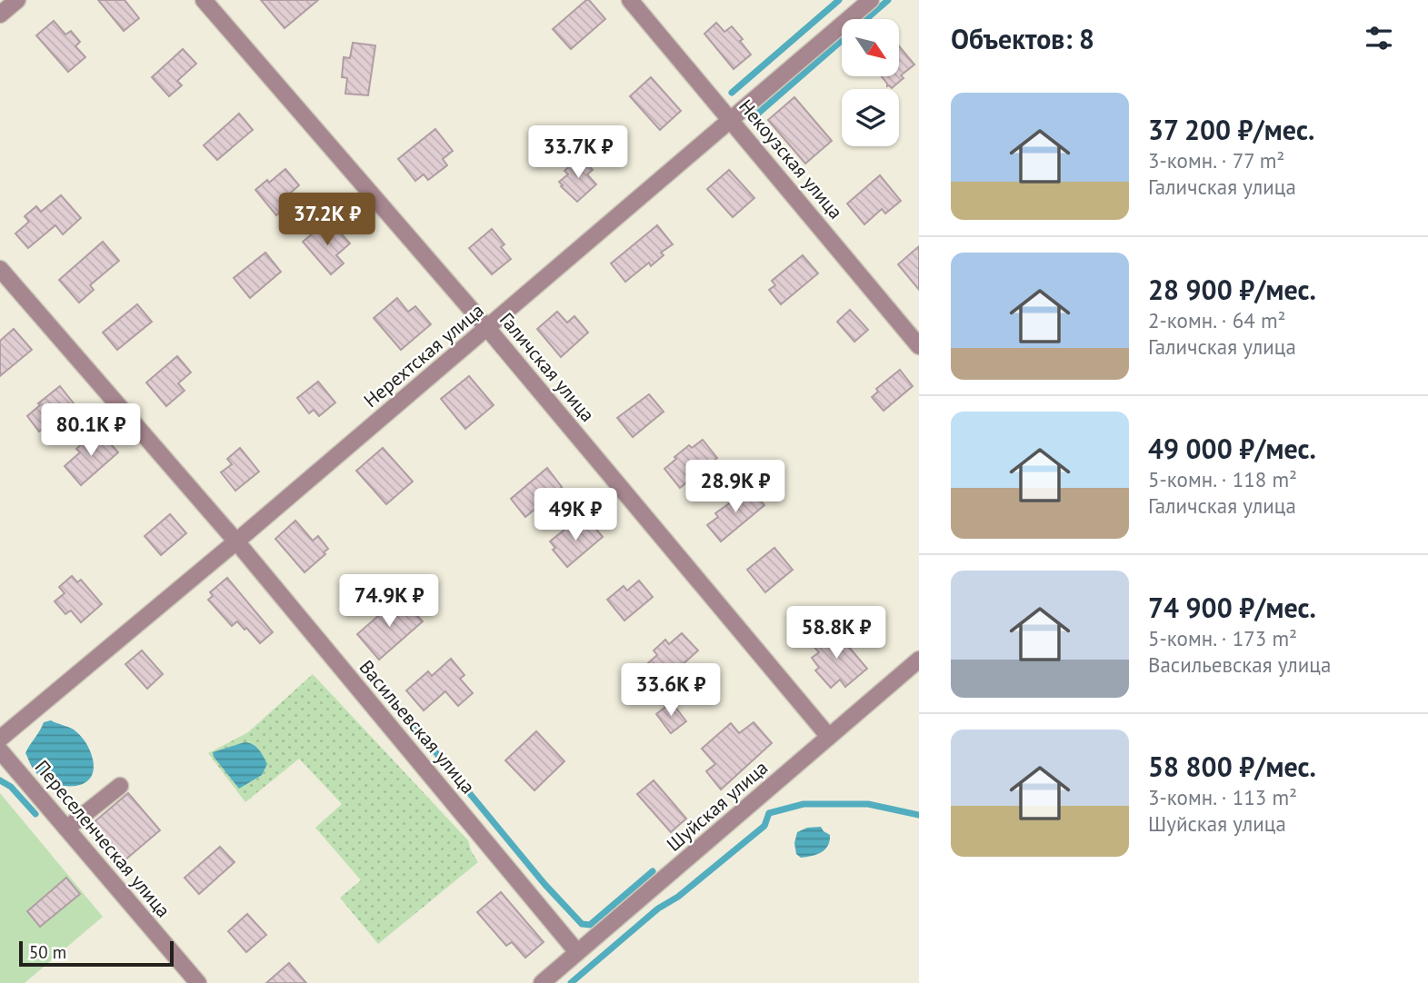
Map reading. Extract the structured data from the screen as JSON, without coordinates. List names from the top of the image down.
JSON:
{
  "streets": {
    "street": [
      "Некоузская улица",
      "Нерехтская улица",
      "Галичская улица",
      "Васильевская улица",
      "Шуйская улица",
      "Переселенческая улица"
    ]
  },
  "crossings": [
    ["Некоузская улица", "Нерехтская улица"],
    ["Нерехтская улица", "Галичская улица"],
    ["Нерехтская улица", "Васильевская улица"],
    ["Галичская улица", "Шуйская улица"],
    ["Васильевская улица", "Шуйская улица"]
  ],
  "scale_bar": "50 m",
  "north": "bottom right",
  "page": {
    "heading": "Объектов: 8",
    "list": [
      {
        "name": "37 200 ₽/мес.",
        "note": "3-комн. · 77 m² · Галичская улица"
      },
      {
        "name": "28 900 ₽/мес.",
        "note": "2-комн. · 64 m² · Галичская улица"
      },
      {
        "name": "49 000 ₽/мес.",
        "note": "5-комн. · 118 m² · Галичская улица"
      },
      {
        "name": "74 900 ₽/мес.",
        "note": "5-комн. · 173 m² · Васильевская улица"
      },
      {
        "name": "58 800 ₽/мес.",
        "note": "3-комн. · 113 m² · Шуйская улица"
      }
    ],
    "price": [
      "33.7K ₽",
      "37.2K ₽",
      "80.1K ₽",
      "28.9K ₽",
      "49K ₽",
      "74.9K ₽",
      "58.8K ₽",
      "33.6K ₽"
    ],
    "scale": "50 m"
  }
}
